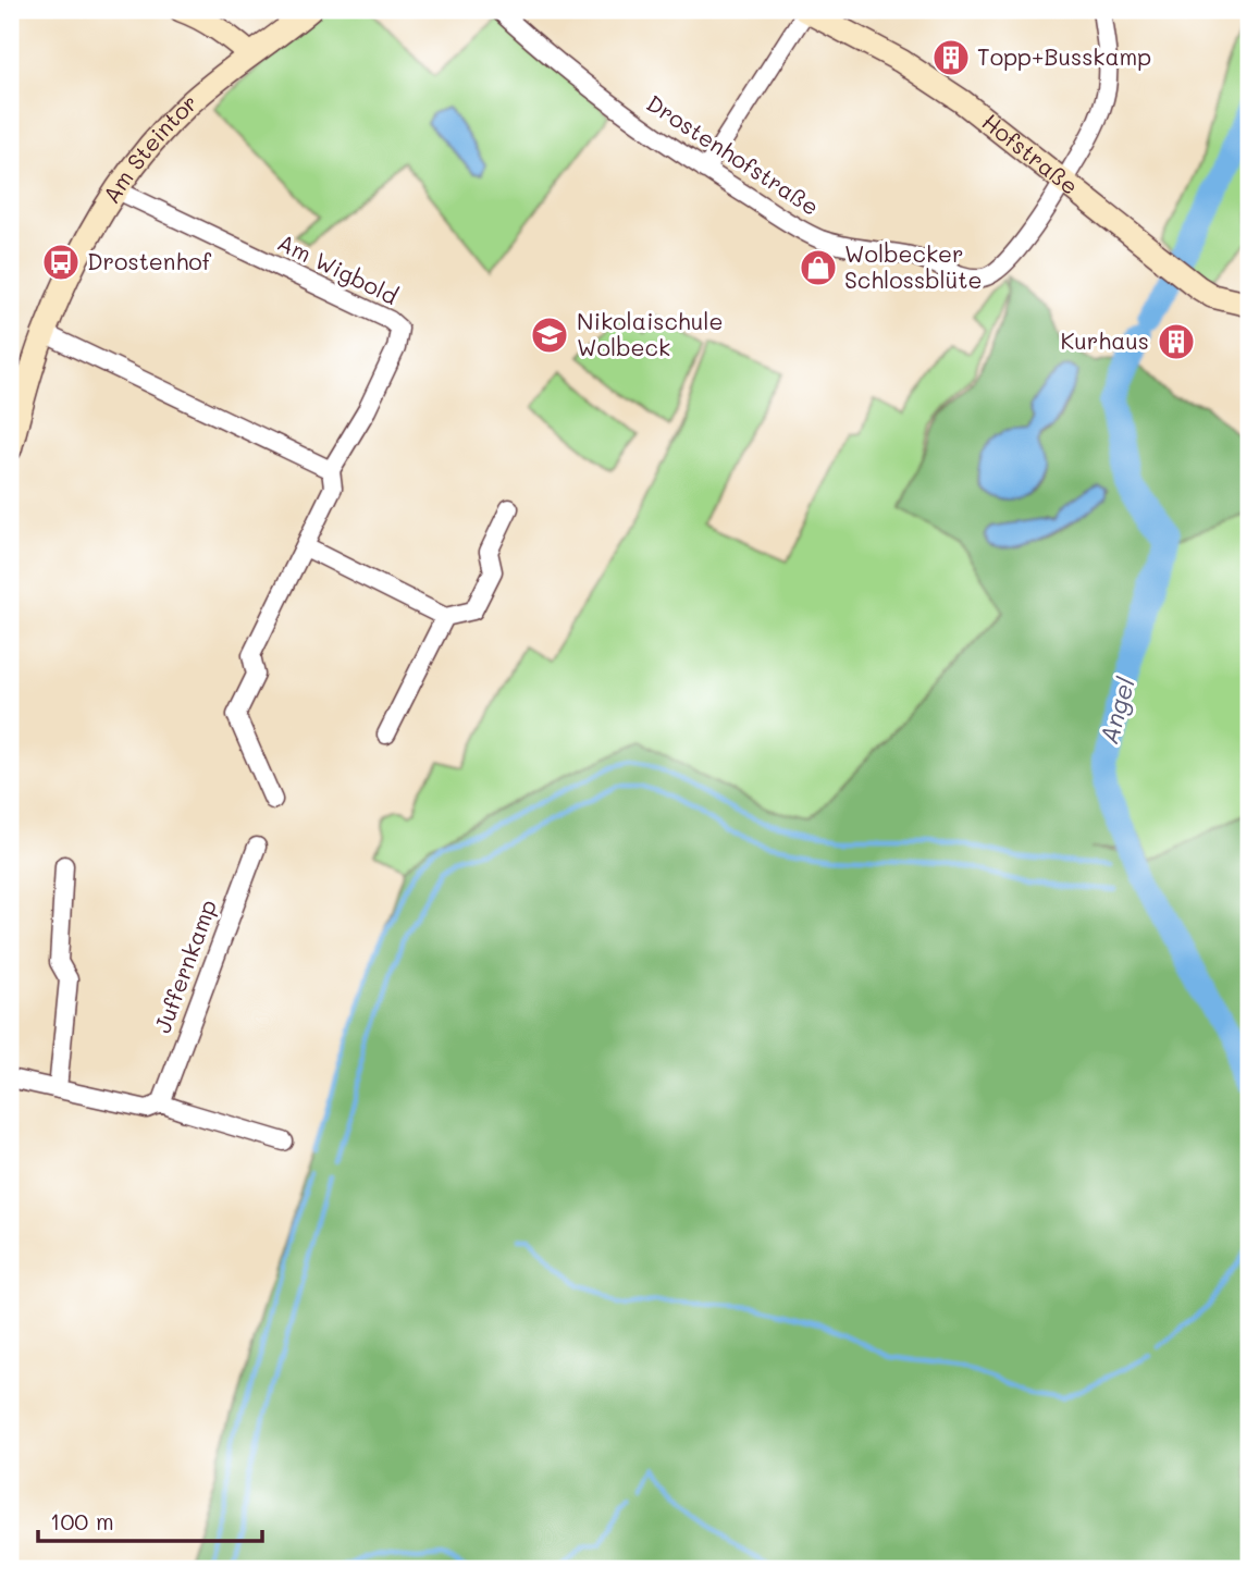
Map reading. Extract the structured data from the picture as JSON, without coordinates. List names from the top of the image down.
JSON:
{
  "streets": {
    "street": [
      "Am Steintor",
      "Drostenhofstraße",
      "Hofstraße",
      "Am Wigbold",
      "Juffernkamp"
    ]
  },
  "crossings": [
    ["Am Steintor", "Am Wigbold"],
    ["Drostenhofstraße", "Hofstraße"]
  ],
  "water": ["Angel"],
  "places": {
    "building": ["Topp+Busskamp", "Kurhaus"],
    "bus stop": ["Drostenhof"],
    "shop": ["Wolbecker Schlossblüte"],
    "school or university": ["Nikolaischule Wolbeck"]
  },
  "scale_bar": "100 m"
}
